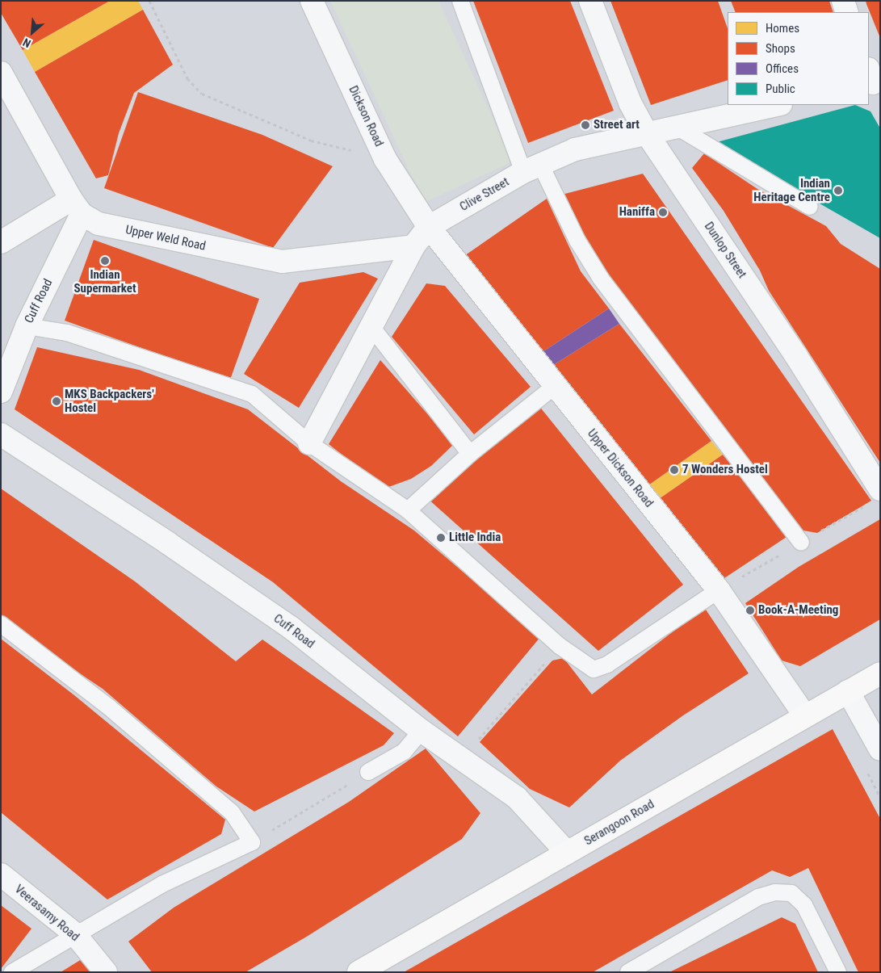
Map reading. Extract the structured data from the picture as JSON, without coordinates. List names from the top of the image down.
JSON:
{
  "streets": {
    "main road": ["Serangoon Road"],
    "street": [
      "Dickson Road",
      "Clive Street",
      "Upper Weld Road",
      "Dunlop Street",
      "Cuff Road",
      "Upper Dickson Road",
      "Veerasamy Road"
    ]
  },
  "crossings": [
    ["Dickson Road", "Clive Street"],
    ["Dickson Road", "Upper Dickson Road"],
    ["Clive Street", "Upper Weld Road"],
    ["Clive Street", "Dunlop Street"],
    ["Clive Street", "Upper Dickson Road"],
    ["Upper Weld Road", "Cuff Road"],
    ["Cuff Road", "Serangoon Road"],
    ["Upper Dickson Road", "Serangoon Road"]
  ],
  "places": [
    "Street art",
    "Indian Heritage Centre",
    "Haniffa",
    "Indian Supermarket",
    "MKS Backpackers' Hostel",
    "7 Wonders Hostel",
    "Little India",
    "Book-A-Meeting"
  ],
  "legend": [
    "Homes",
    "Shops",
    "Offices",
    "Public"
  ],
  "north": "bottom left"
}
